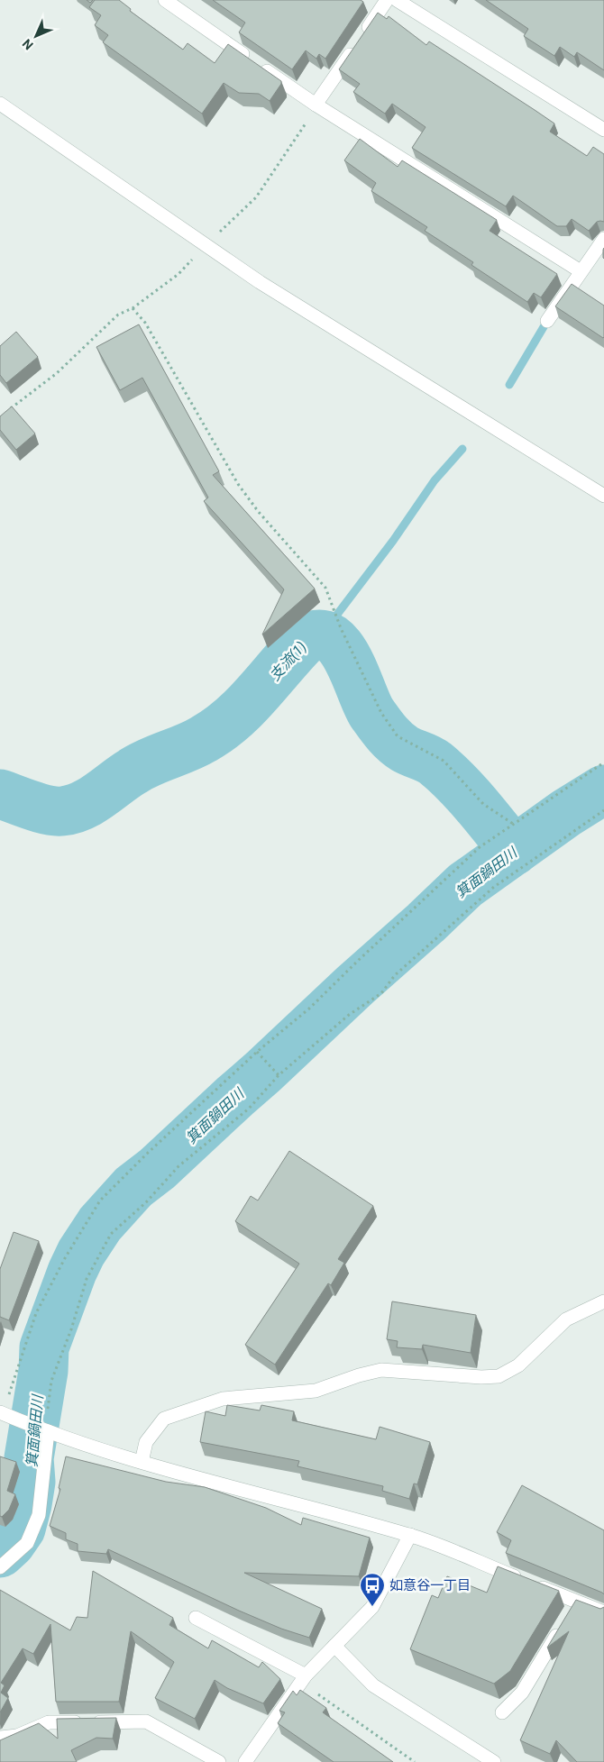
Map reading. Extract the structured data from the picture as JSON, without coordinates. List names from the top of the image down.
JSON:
{
  "water": ["支流(1)", "箕面鍋田川"],
  "places": {
    "bus stop": ["如意谷一丁目"]
  },
  "north": "bottom left"
}
